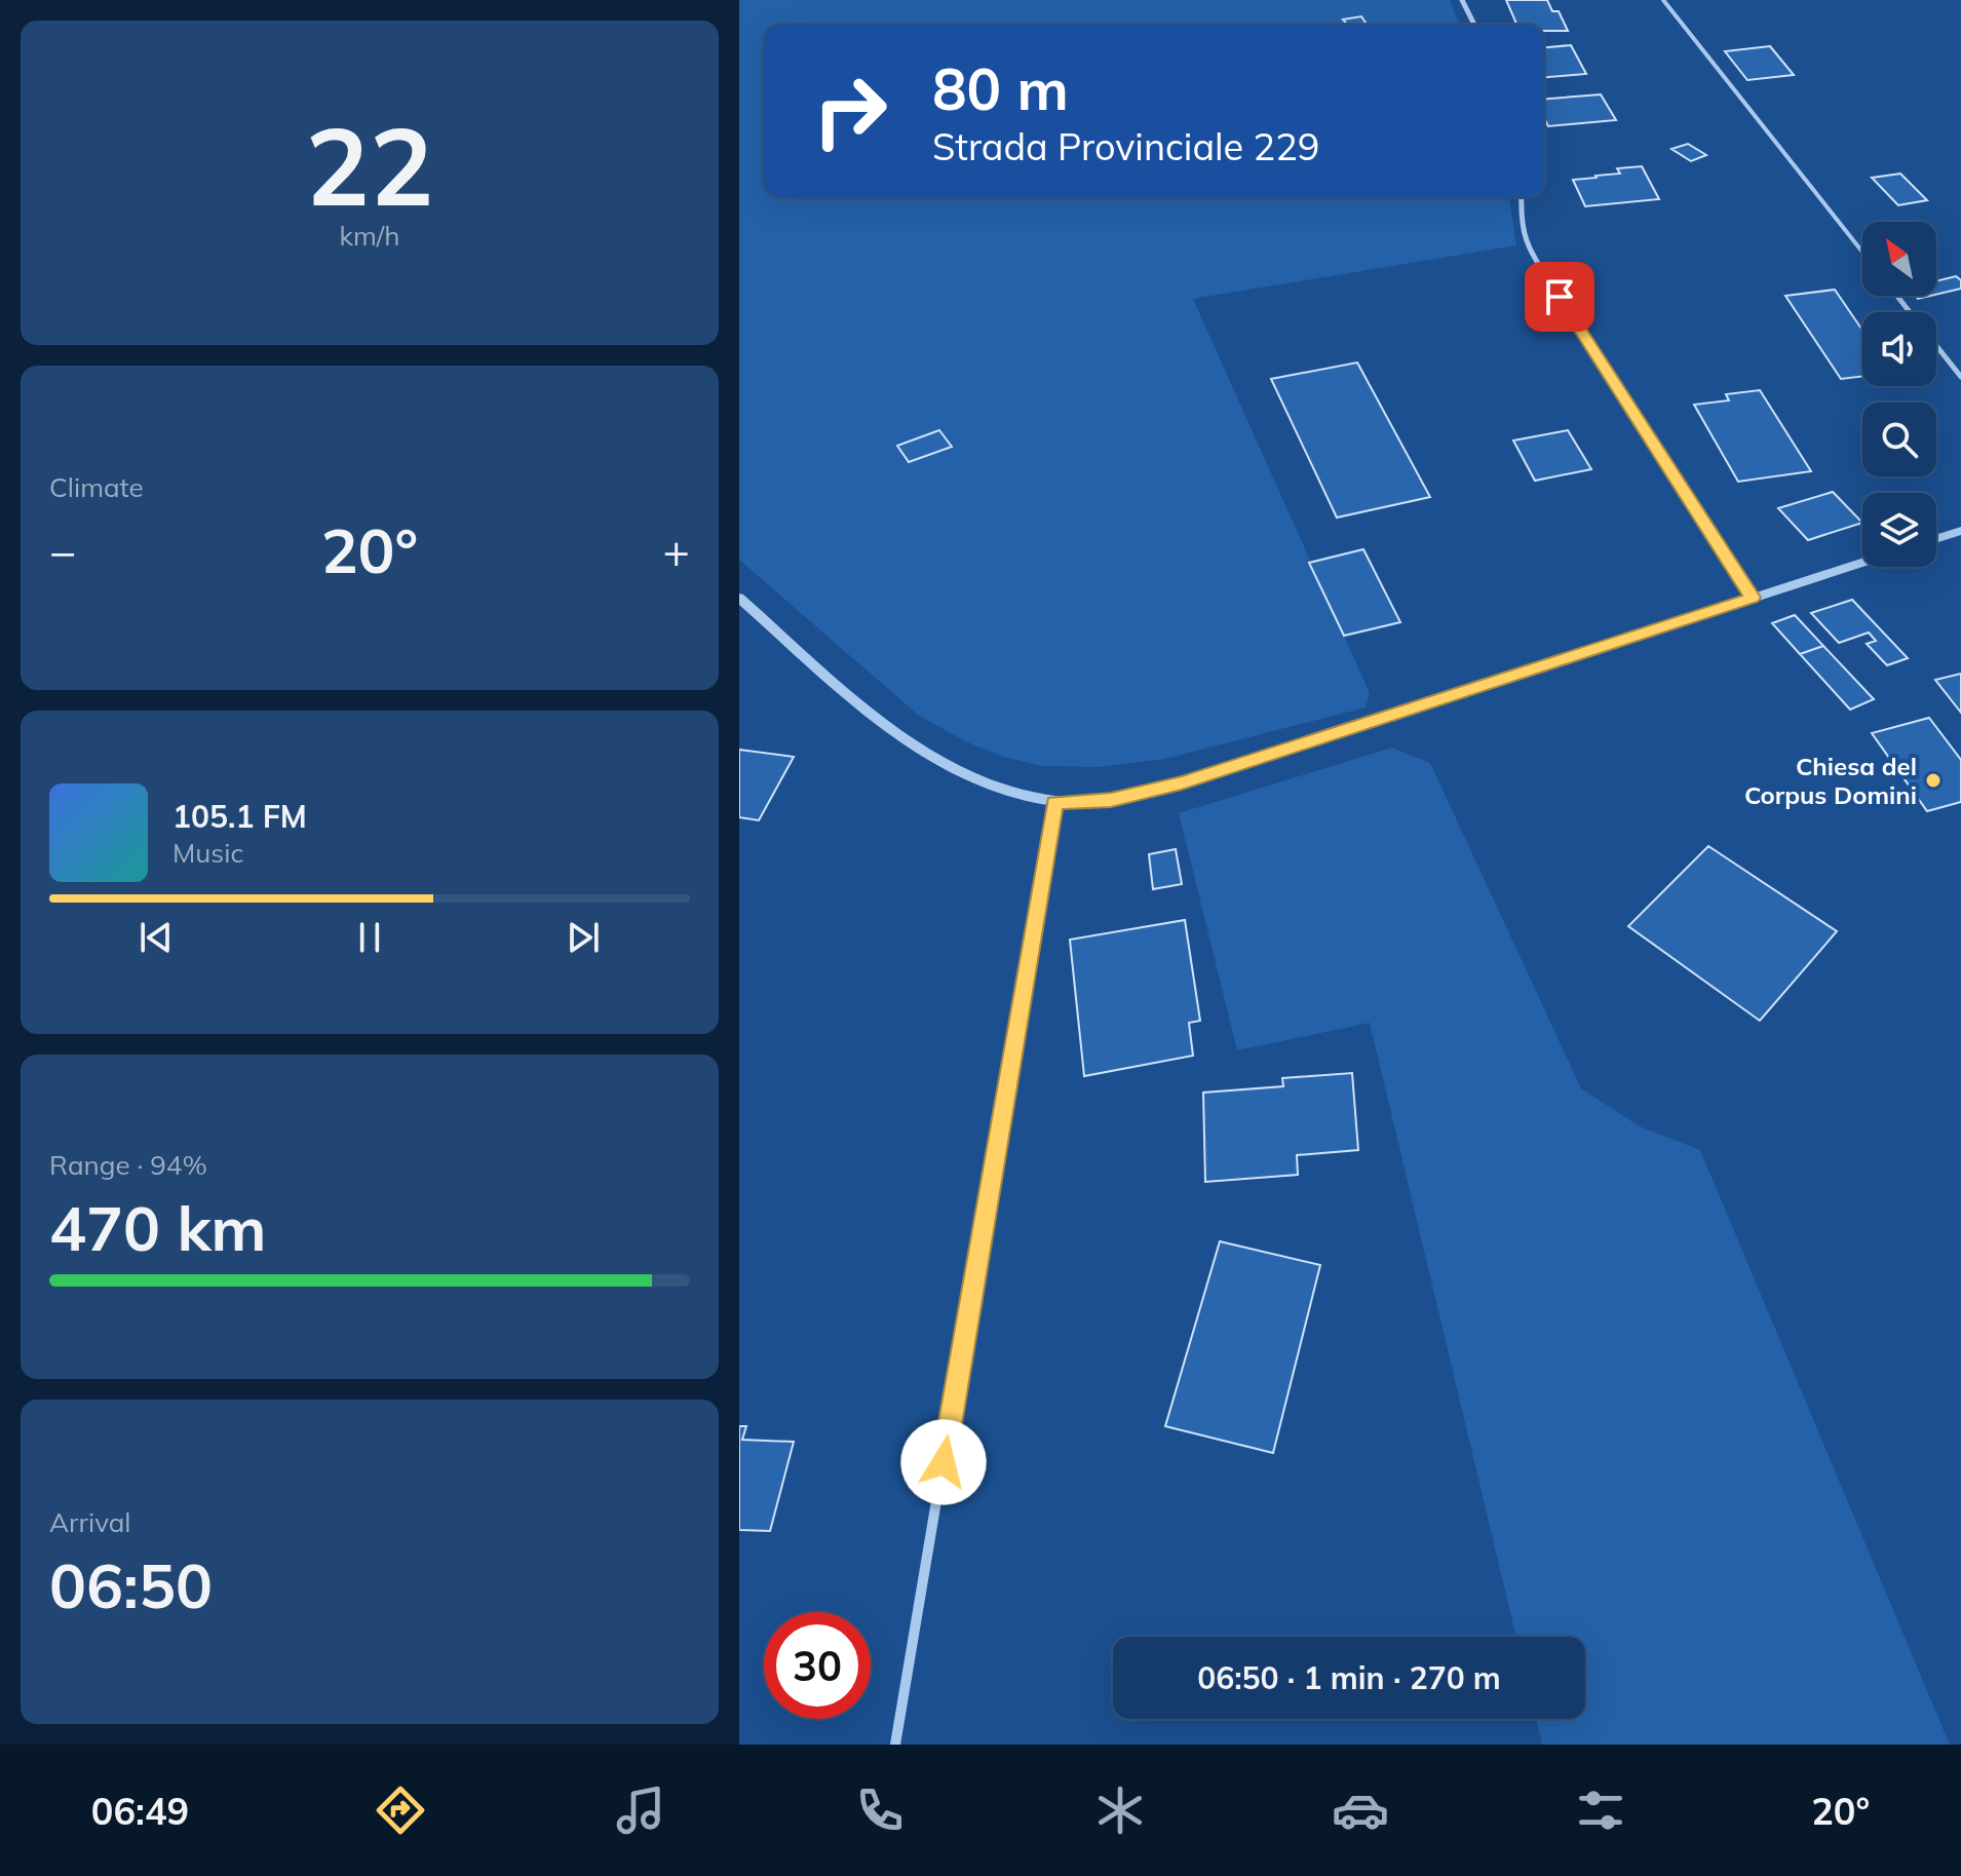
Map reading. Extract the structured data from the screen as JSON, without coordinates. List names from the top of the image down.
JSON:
{
  "places": ["Chiesa del Corpus Domini"],
  "north": "top left",
  "page": {
    "tile": [
      ["22", "km/h"],
      "Climate",
      ["Range · 94%", "470 km"],
      ["Arrival", "06:50"]
    ],
    "turn": ["80 m", "Strada Provinciale 229"],
    "heat": ["−", "20°", "+"],
    "song": ["105.1 FM", "Music"],
    "limit": "30",
    "trip": "06:50 · 1 min · 270 m",
    "tabs": ["06:49", "20°"]
  }
}
